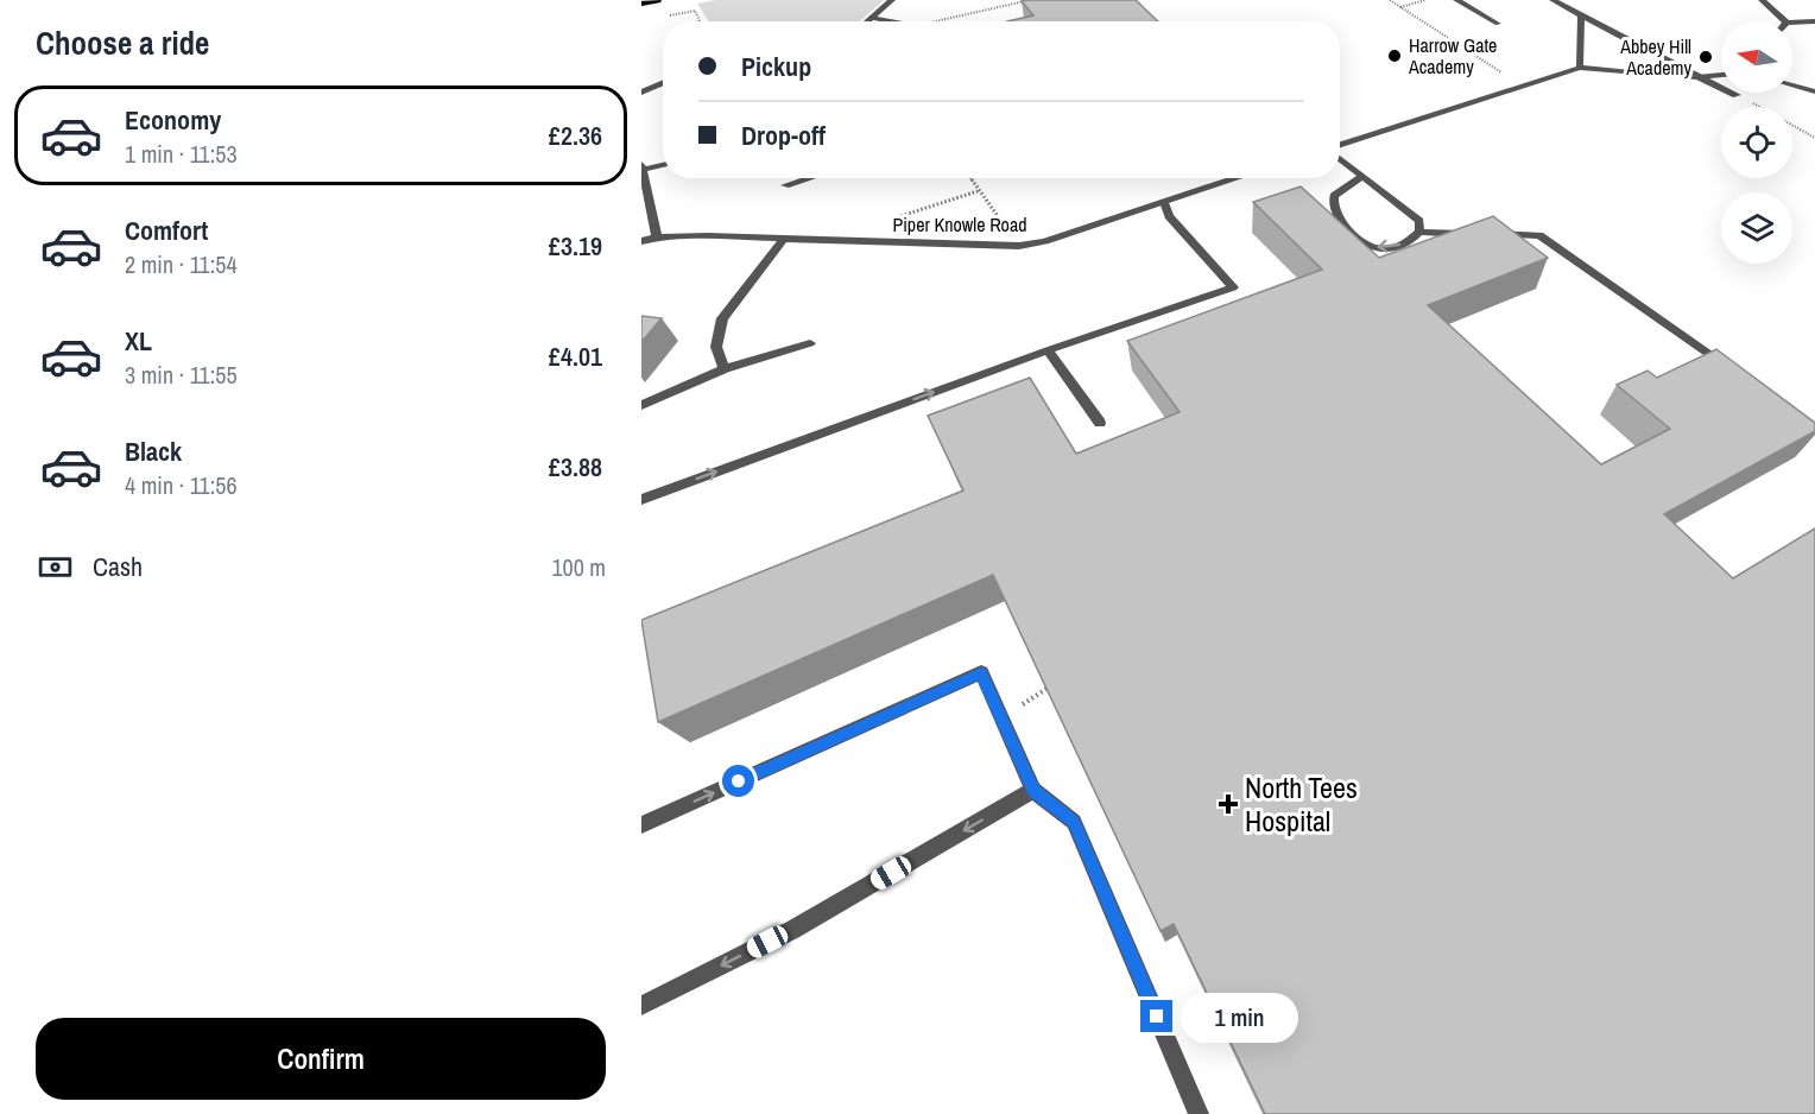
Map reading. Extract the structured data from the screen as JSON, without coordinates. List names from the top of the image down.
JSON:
{
  "streets": {
    "street": ["Piper Knowle Road"]
  },
  "places": {
    "other": ["Harrow Gate Academy", "Abbey Hill Academy"],
    "health": ["North Tees Hospital"]
  },
  "north": "left",
  "page": {
    "heading": "Choose a ride",
    "banner": ["Pickup", "Drop-off"],
    "list": [
      {
        "name": "Economy",
        "note": "1 min · 11:53",
        "value": "£2.36"
      },
      {
        "name": "Comfort",
        "note": "2 min · 11:54",
        "value": "£3.19"
      },
      {
        "name": "XL",
        "note": "3 min · 11:55",
        "value": "£4.01"
      },
      {
        "name": "Black",
        "note": "4 min · 11:56",
        "value": "£3.88"
      }
    ],
    "pay": ["Cash", "100 m"],
    "bubble": "1 min",
    "buttons": "Confirm"
  }
}
